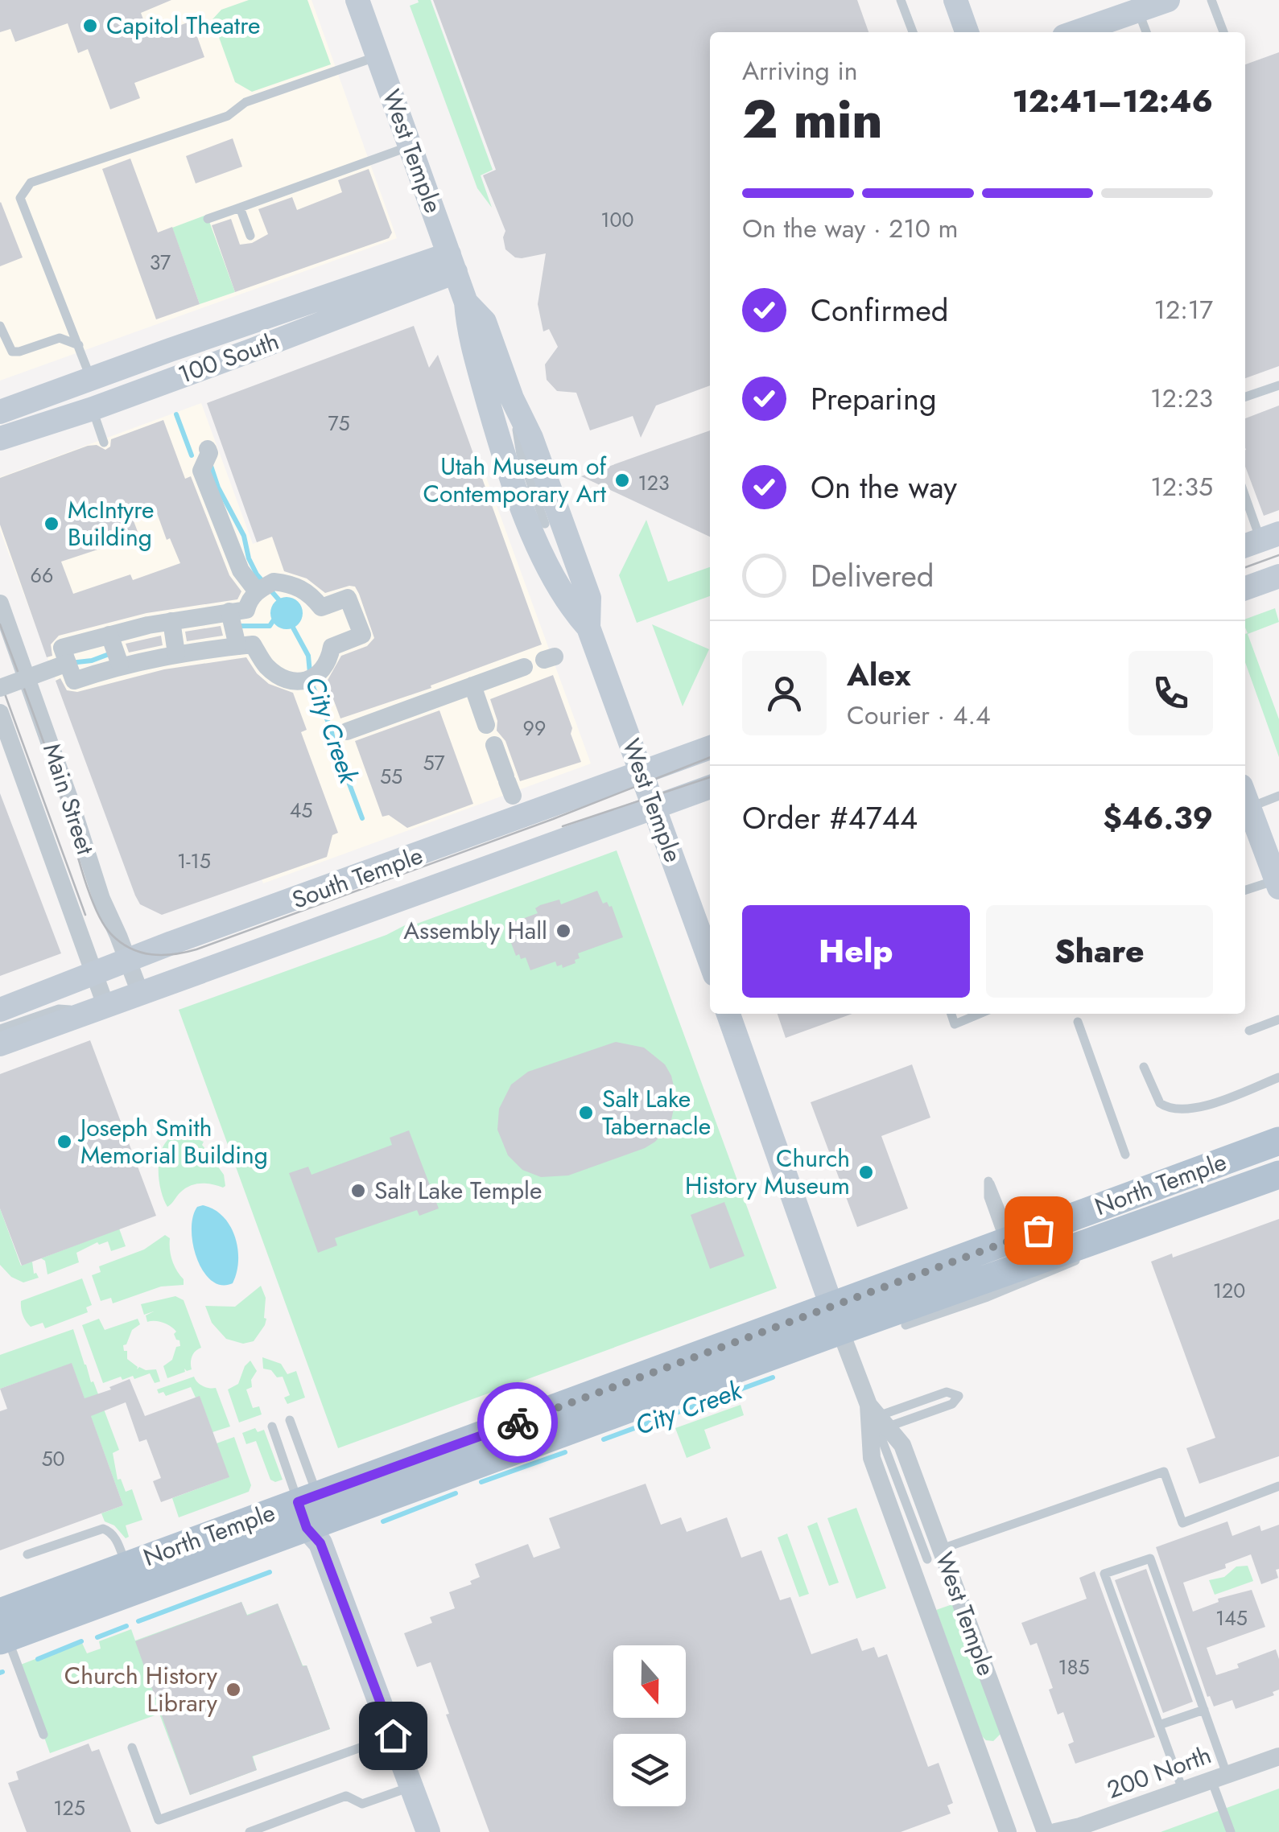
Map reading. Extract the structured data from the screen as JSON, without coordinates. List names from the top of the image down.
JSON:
{
  "streets": {
    "main road": ["North Temple"],
    "street": [
      "West Temple",
      "100 South",
      "Main Street",
      "South Temple",
      "200 North"
    ]
  },
  "crossings": [
    ["West Temple", "100 South"],
    ["West Temple", "South Temple"],
    ["West Temple", "North Temple"],
    ["Main Street", "South Temple"]
  ],
  "water": ["City Creek"],
  "places": [
    "Capitol Theatre",
    "Utah Museum of Contemporary Art",
    "McIntyre Building",
    "Assembly Hall",
    "Salt Lake Tabernacle",
    "Joseph Smith Memorial Building",
    "Church History Museum",
    "Salt Lake Temple",
    "Church History Library"
  ],
  "house_numbers": [
    "100",
    "37",
    "75",
    "123",
    "66",
    "99",
    "57",
    "55",
    "45",
    "1-15",
    "120",
    "50",
    "145",
    "185",
    "125"
  ],
  "north": "bottom",
  "page": {
    "heading": ["2 min", "Arriving in", "12:41–12:46"],
    "panel": [
      "Alex",
      "Courier · 4.4",
      "Order #4744",
      "$46.39"
    ],
    "bar": "On the way · 210 m",
    "list": [
      ["Confirmed", "12:17"],
      ["Preparing", "12:23"],
      ["On the way", "12:35"],
      "Delivered"
    ],
    "buttons": ["Help", "Share"]
  }
}
